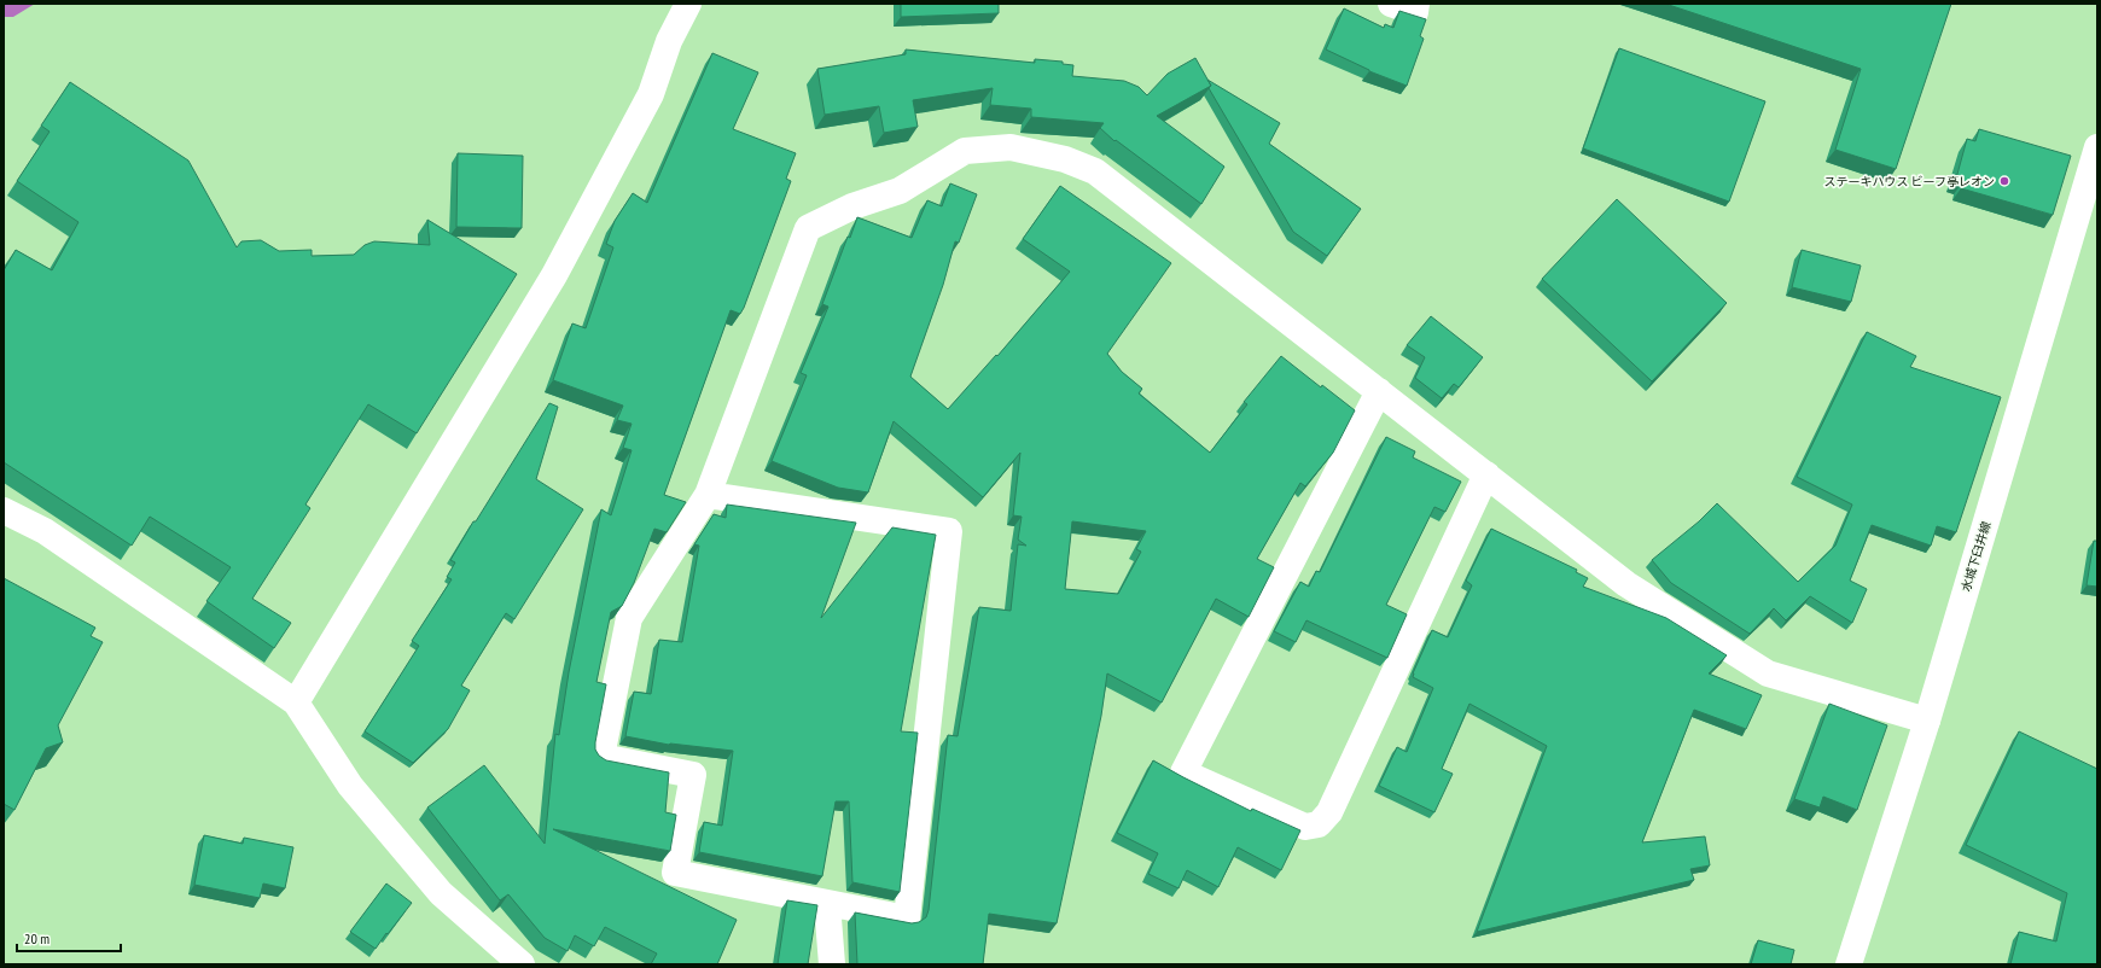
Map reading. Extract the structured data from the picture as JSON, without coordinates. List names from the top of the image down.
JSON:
{
  "streets": {
    "street": ["水城下臼井線"]
  },
  "places": ["ステーキハウス ビーフ亭レオン"],
  "scale_bar": "20 m"
}
